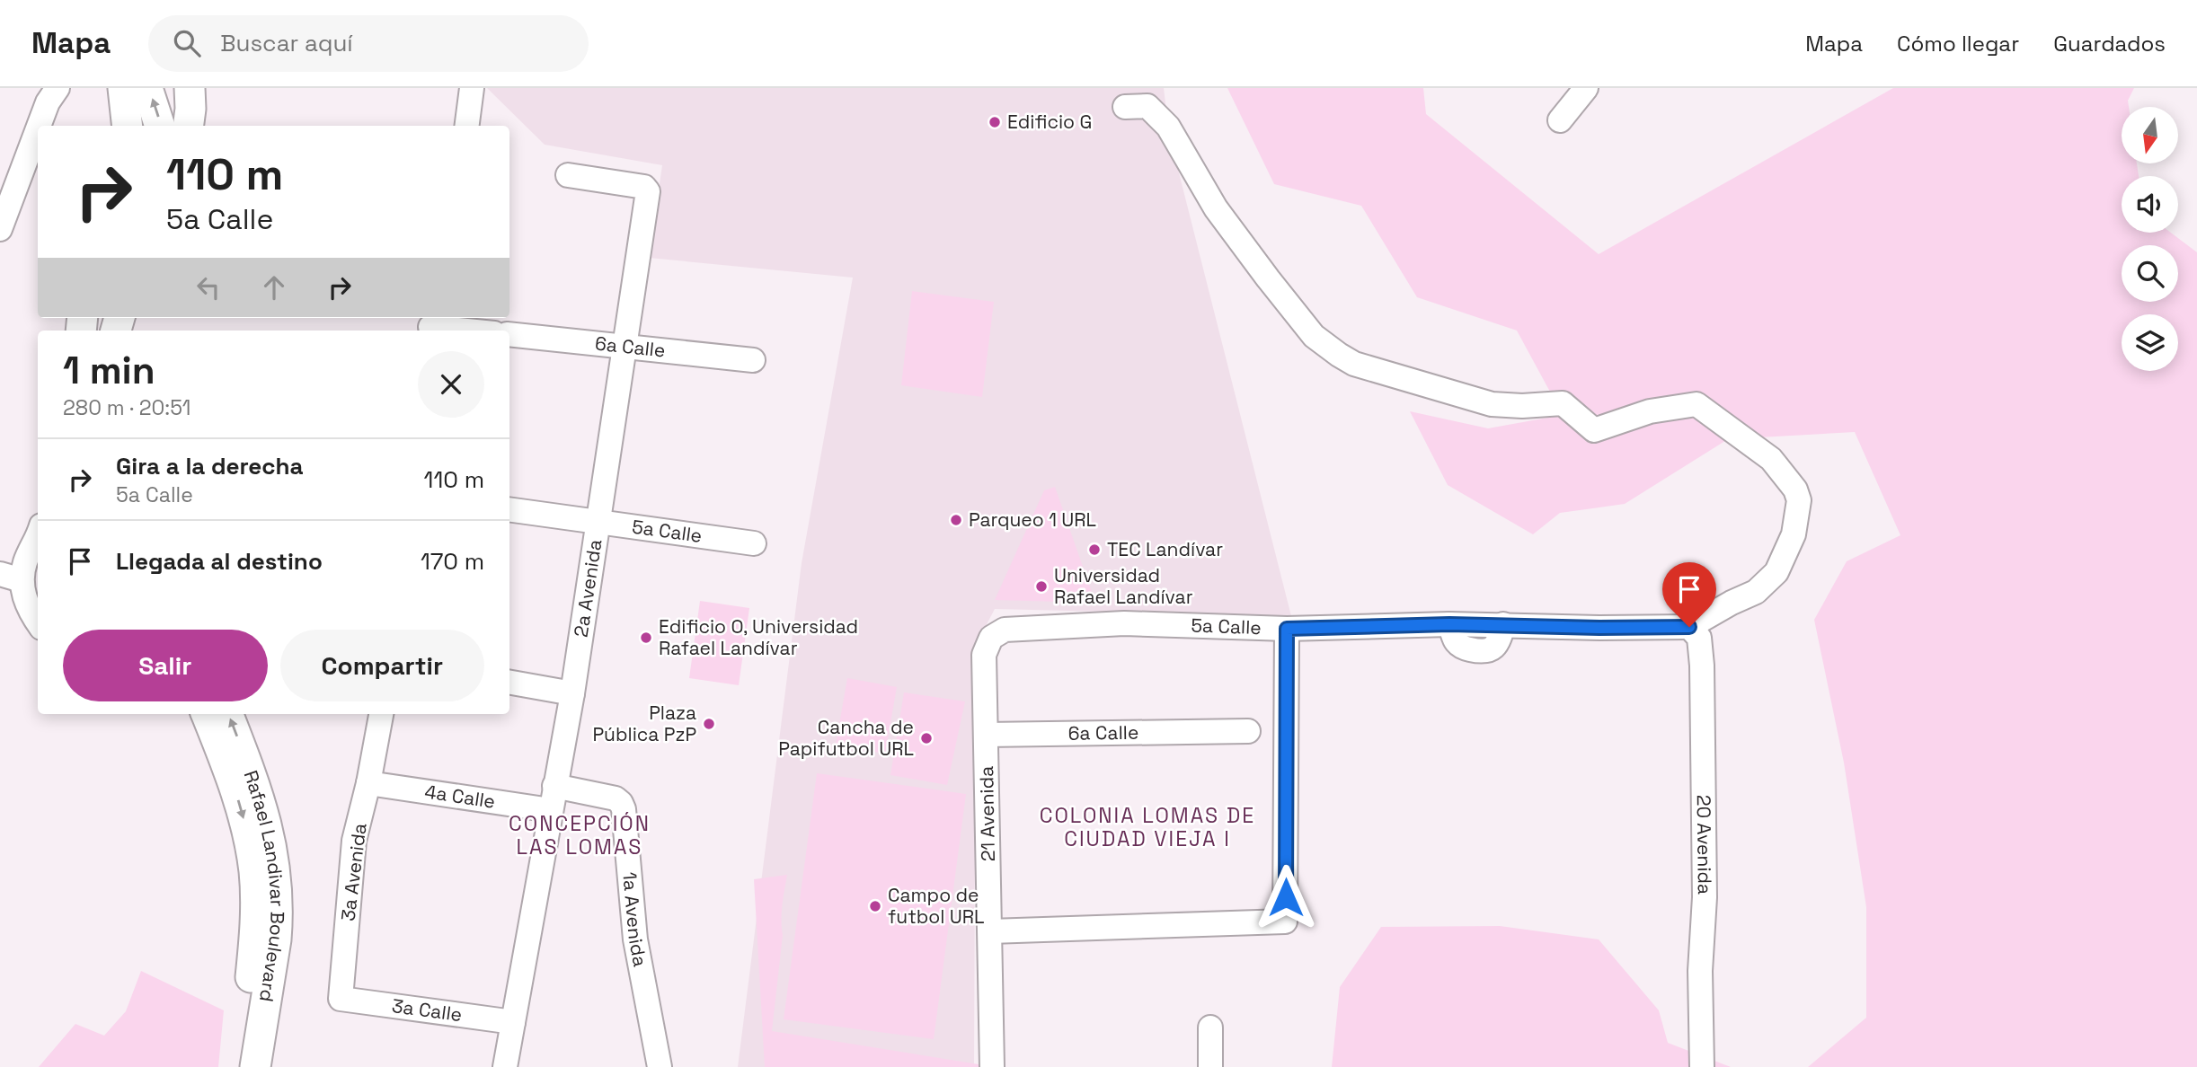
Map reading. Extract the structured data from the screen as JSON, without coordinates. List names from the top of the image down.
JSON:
{
  "streets": {
    "main road": ["Rafael Landivar Boulevard"],
    "street": [
      "6a Calle",
      "5a Calle",
      "2a Avenida",
      "4a Calle",
      "21 Avenida",
      "20 Avenida",
      "3a Avenida",
      "1a Avenida",
      "3a Calle"
    ]
  },
  "crossings": [
    ["6a Calle", "2a Avenida"],
    ["6a Calle", "21 Avenida"],
    ["5a Calle", "2a Avenida"],
    ["5a Calle", "21 Avenida"],
    ["5a Calle", "20 Avenida"],
    ["2a Avenida", "4a Calle"],
    ["2a Avenida", "1a Avenida"],
    ["2a Avenida", "3a Calle"],
    ["4a Calle", "3a Avenida"],
    ["3a Avenida", "3a Calle"]
  ],
  "districts": ["COLONIA LOMAS DE CIUDAD VIEJA I", "CONCEPCIÓN LAS LOMAS"],
  "places": [
    "Edificio G",
    "Parqueo 1 URL",
    "TEC Landívar",
    "Universidad Rafael Landívar",
    "Edificio O, Universidad Rafael Landívar",
    "Plaza Pública PzP",
    "Cancha de Papifutbol URL",
    "Campo de futbol URL"
  ],
  "north": "bottom",
  "page": {
    "header": "Mapa",
    "search": "Buscar aquí",
    "nav": ["Mapa", "Cómo llegar", "Guardados"],
    "turn": ["110 m", "5a Calle"],
    "heading": ["1 min", "280 m · 20:51"],
    "list": [
      {
        "name": "Gira a la derecha",
        "note": "5a Calle",
        "value": "110 m"
      },
      {
        "name": "Llegada al destino",
        "value": "170 m"
      }
    ],
    "buttons": ["Salir", "Compartir"]
  }
}
